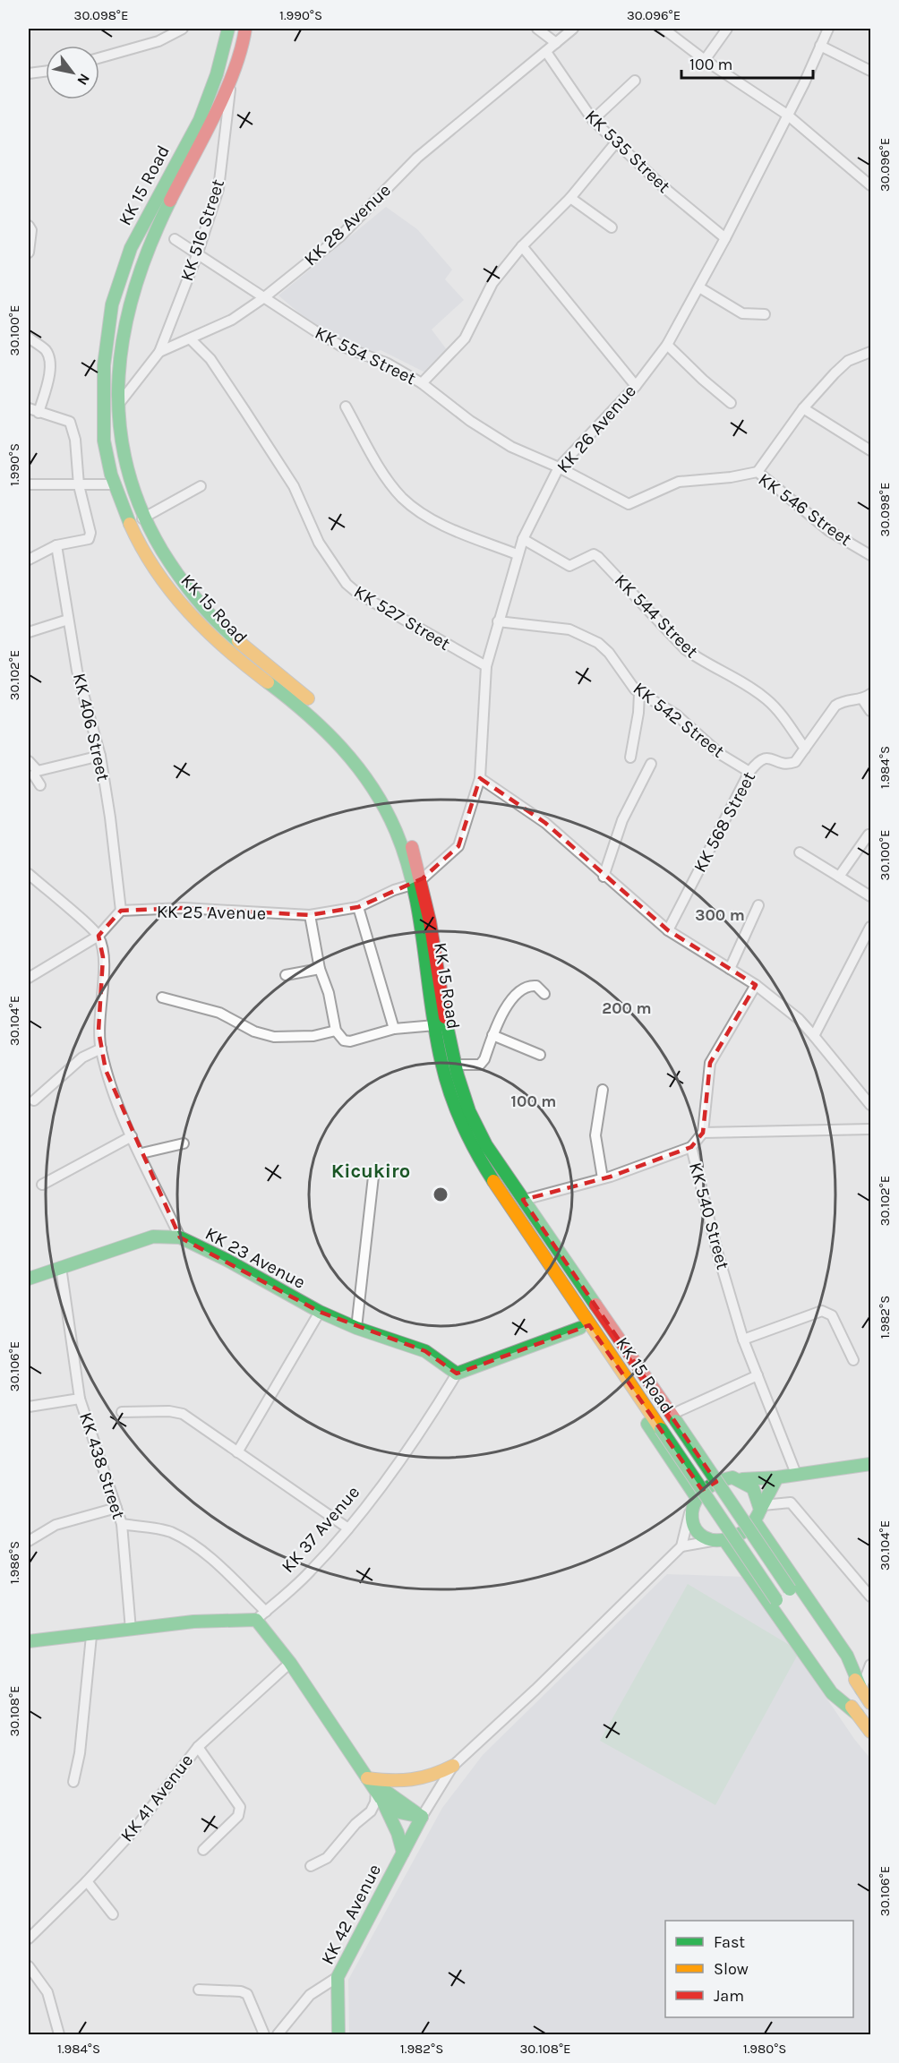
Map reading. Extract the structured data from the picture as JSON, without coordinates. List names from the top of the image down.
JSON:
{
  "streets": {
    "main road": ["KK 15 Road", "KK 23 Avenue", "KK 42 Avenue"],
    "street": [
      "KK 535 Street",
      "KK 28 Avenue",
      "KK 516 Street",
      "KK 554 Street",
      "KK 26 Avenue",
      "KK 546 Street",
      "KK 544 Street",
      "KK 527 Street",
      "KK 542 Street",
      "KK 406 Street",
      "KK 568 Street",
      "KK 25 Avenue",
      "KK 540 Street",
      "KK 438 Street",
      "KK 37 Avenue",
      "KK 41 Avenue"
    ]
  },
  "crossings": [
    ["KK 535 Street", "KK 28 Avenue"],
    ["KK 535 Street", "KK 554 Street"],
    ["KK 535 Street", "KK 26 Avenue"],
    ["KK 15 Road", "KK 516 Street"],
    ["KK 15 Road", "KK 26 Avenue"],
    ["KK 15 Road", "KK 25 Avenue"],
    ["KK 28 Avenue", "KK 516 Street"],
    ["KK 28 Avenue", "KK 554 Street"],
    ["KK 28 Avenue", "KK 527 Street"],
    ["KK 516 Street", "KK 554 Street"],
    ["KK 26 Avenue", "KK 546 Street"],
    ["KK 26 Avenue", "KK 544 Street"],
    ["KK 26 Avenue", "KK 527 Street"],
    ["KK 26 Avenue", "KK 542 Street"],
    ["KK 544 Street", "KK 568 Street"],
    ["KK 542 Street", "KK 568 Street"],
    ["KK 406 Street", "KK 25 Avenue"],
    ["KK 23 Avenue", "KK 438 Street"],
    ["KK 23 Avenue", "KK 37 Avenue"]
  ],
  "districts": ["Kicukiro"],
  "legend": ["Fast", "Slow", "Jam"],
  "scale_bar": "100 m",
  "north": "bottom right",
  "coordinates": [
    "30.098°E",
    "1.990°S",
    "30.096°E",
    "30.100°E",
    "30.102°E",
    "1.984°S",
    "30.104°E",
    "1.982°S",
    "30.106°E",
    "1.986°S",
    "30.108°E",
    "1.980°S"
  ],
  "rings": ["300 m", "200 m", "100 m"]
}
